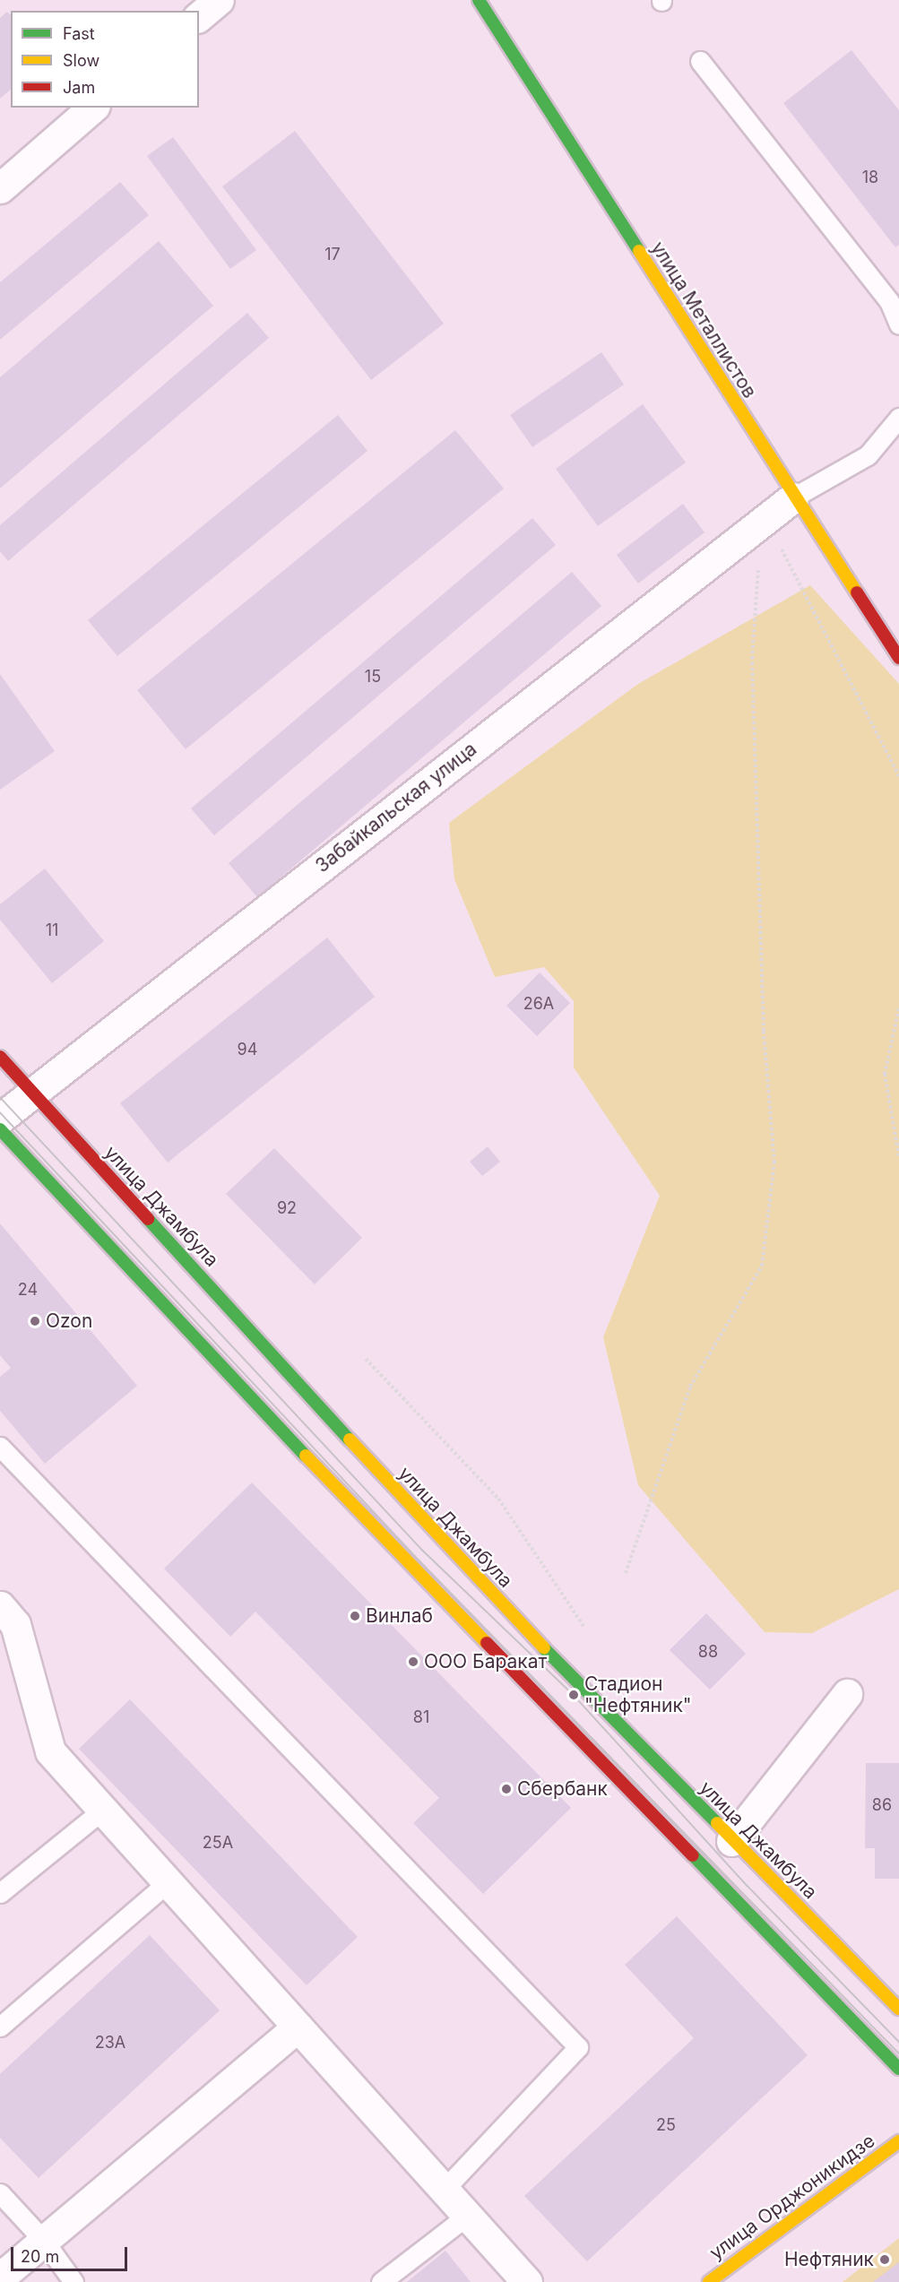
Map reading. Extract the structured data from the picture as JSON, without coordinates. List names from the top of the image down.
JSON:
{
  "streets": {
    "street": [
      "улица Металлистов",
      "Забайкальская улица",
      "улица Джамбула",
      "улица Орджоникидзе"
    ]
  },
  "crossings": [
    ["улица Металлистов", "Забайкальская улица"],
    ["Забайкальская улица", "улица Джамбула"]
  ],
  "places": [
    "Ozon",
    "Винлаб",
    "ООО Баракат",
    "Стадион \"Нефтяник\"",
    "Сбербанк",
    "Нефтяник"
  ],
  "house_numbers": [
    "18",
    "17",
    "15",
    "11",
    "26А",
    "94",
    "92",
    "24",
    "88",
    "81",
    "86",
    "25А",
    "23А",
    "25"
  ],
  "legend": ["Fast", "Slow", "Jam"],
  "scale_bar": "20 m"
}
